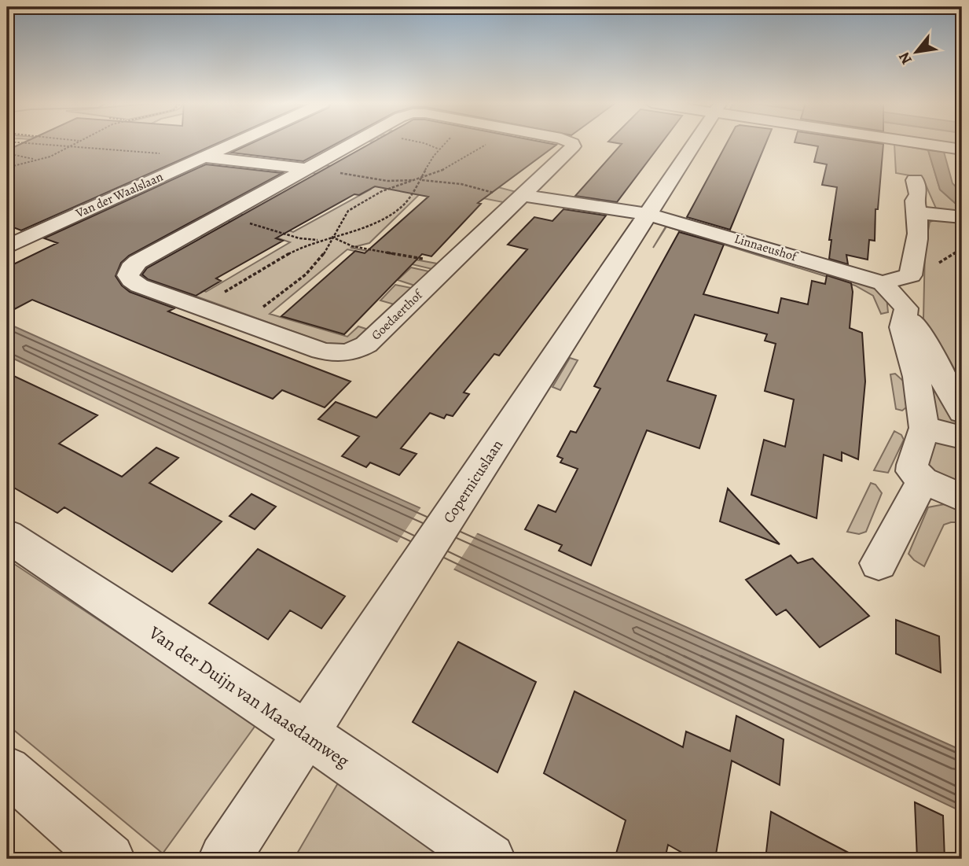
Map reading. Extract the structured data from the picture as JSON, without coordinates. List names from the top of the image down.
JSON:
{
  "streets": {
    "street": [
      "Van der Waalslaan",
      "Linnaeushof",
      "Goedaerthof",
      "Copernicuslaan",
      "Van der Duijn van Maasdamweg"
    ]
  },
  "crossings": [
    ["Linnaeushof", "Copernicuslaan"],
    ["Copernicuslaan", "Van der Duijn van Maasdamweg"]
  ],
  "north": "bottom left"
}
